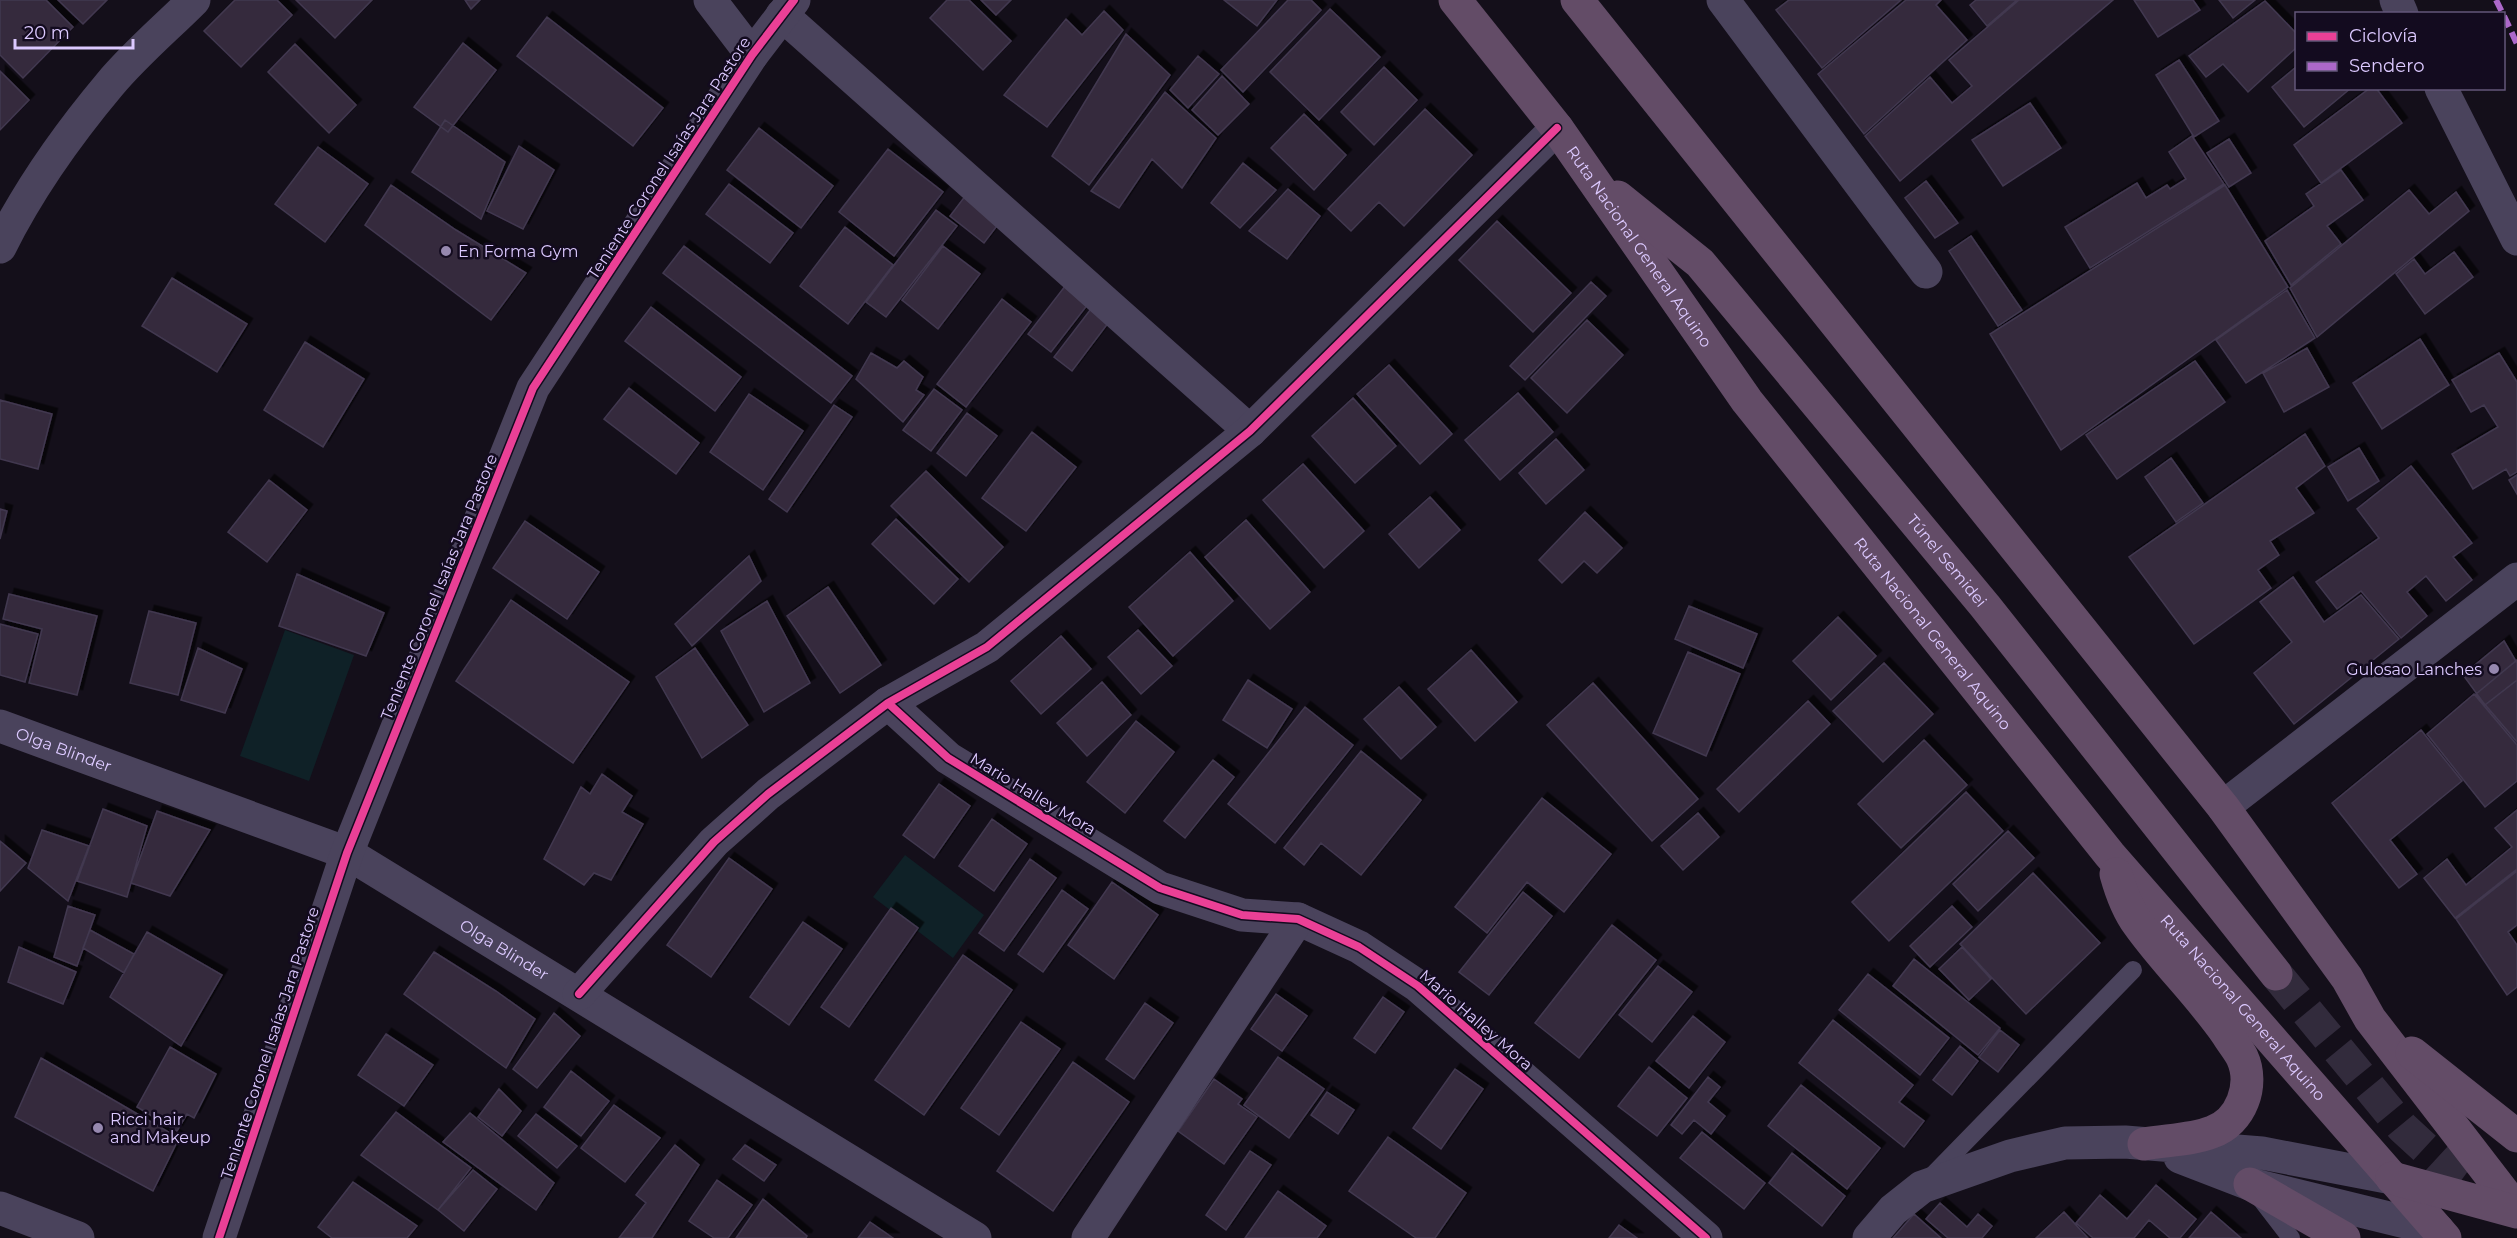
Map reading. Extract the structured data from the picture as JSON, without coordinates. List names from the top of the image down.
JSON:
{
  "streets": {
    "highway": ["Ruta Nacional General Aquino", "Túnel Semidei"],
    "street": ["Teniente Coronel Isaías Jara Pastore", "Olga Blinder", "Mario Halley Mora"]
  },
  "crossings": [
    ["Teniente Coronel Isaías Jara Pastore", "Olga Blinder"],
    ["Ruta Nacional General Aquino", "Túnel Semidei"]
  ],
  "places": ["En Forma Gym", "Gulosao Lanches", "Ricci hair and Makeup"],
  "legend": ["Ciclovía", "Sendero"],
  "scale_bar": "20 m"
}
